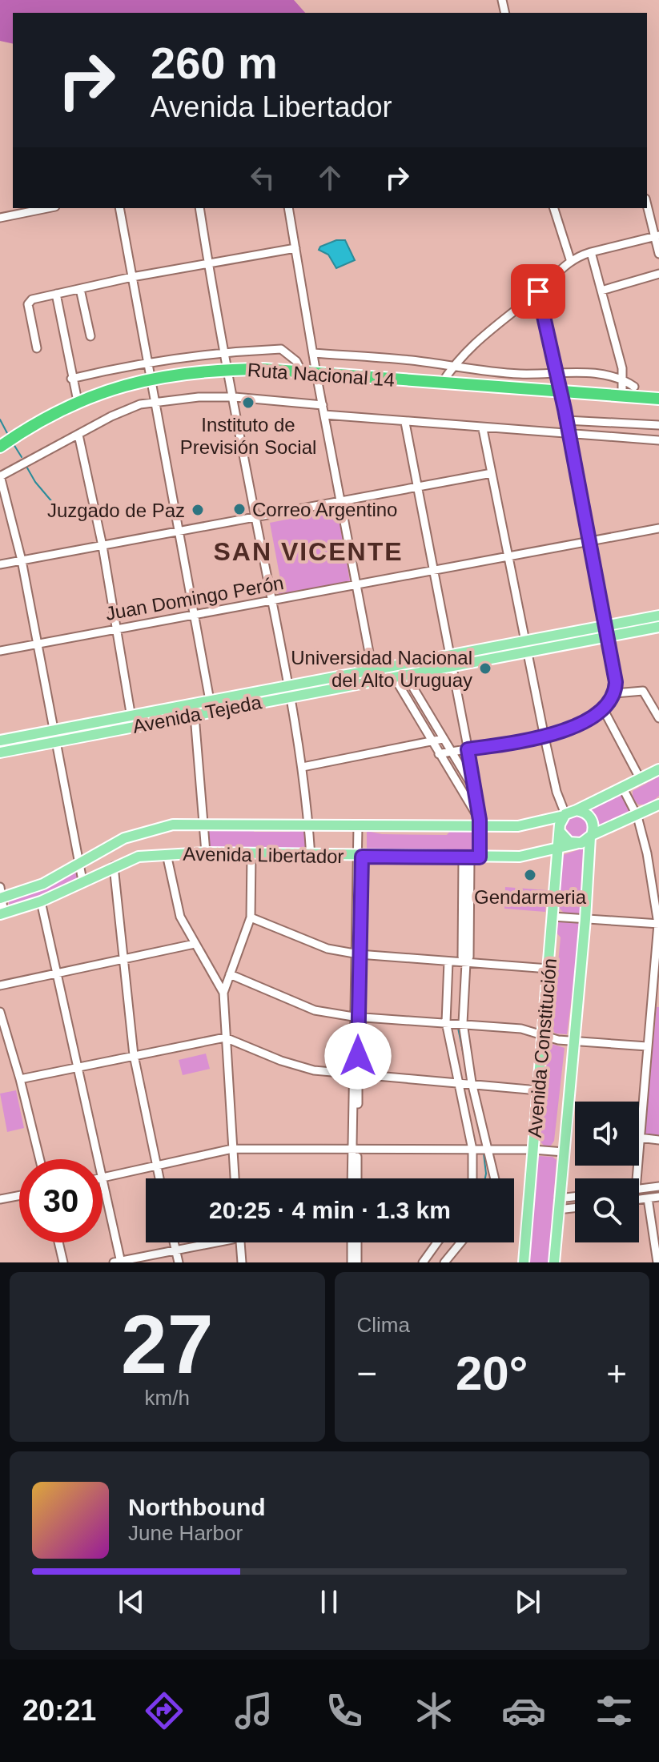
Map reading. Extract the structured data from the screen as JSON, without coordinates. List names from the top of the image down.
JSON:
{
  "streets": {
    "highway": ["Ruta Nacional 14"],
    "main road": ["Avenida Tejeda", "Avenida Libertador", "Avenida Constitución"],
    "street": ["Juan Domingo Perón"]
  },
  "crossings": [
    ["Avenida Libertador", "Avenida Constitución"]
  ],
  "districts": ["SAN VICENTE"],
  "places": [
    "Instituto de Previsión Social",
    "Correo Argentino",
    "Juzgado de Paz",
    "Universidad Nacional del Alto Uruguay",
    "Gendarmeria"
  ],
  "page": {
    "turn": ["260 m", "Avenida Libertador"],
    "limit": "30",
    "trip": "20:25 · 4 min · 1.3 km",
    "tile": [
      ["27", "km/h"],
      "Clima"
    ],
    "heat": ["−", "20°", "+"],
    "song": ["Northbound", "June Harbor"],
    "tabs": "20:21"
  }
}
